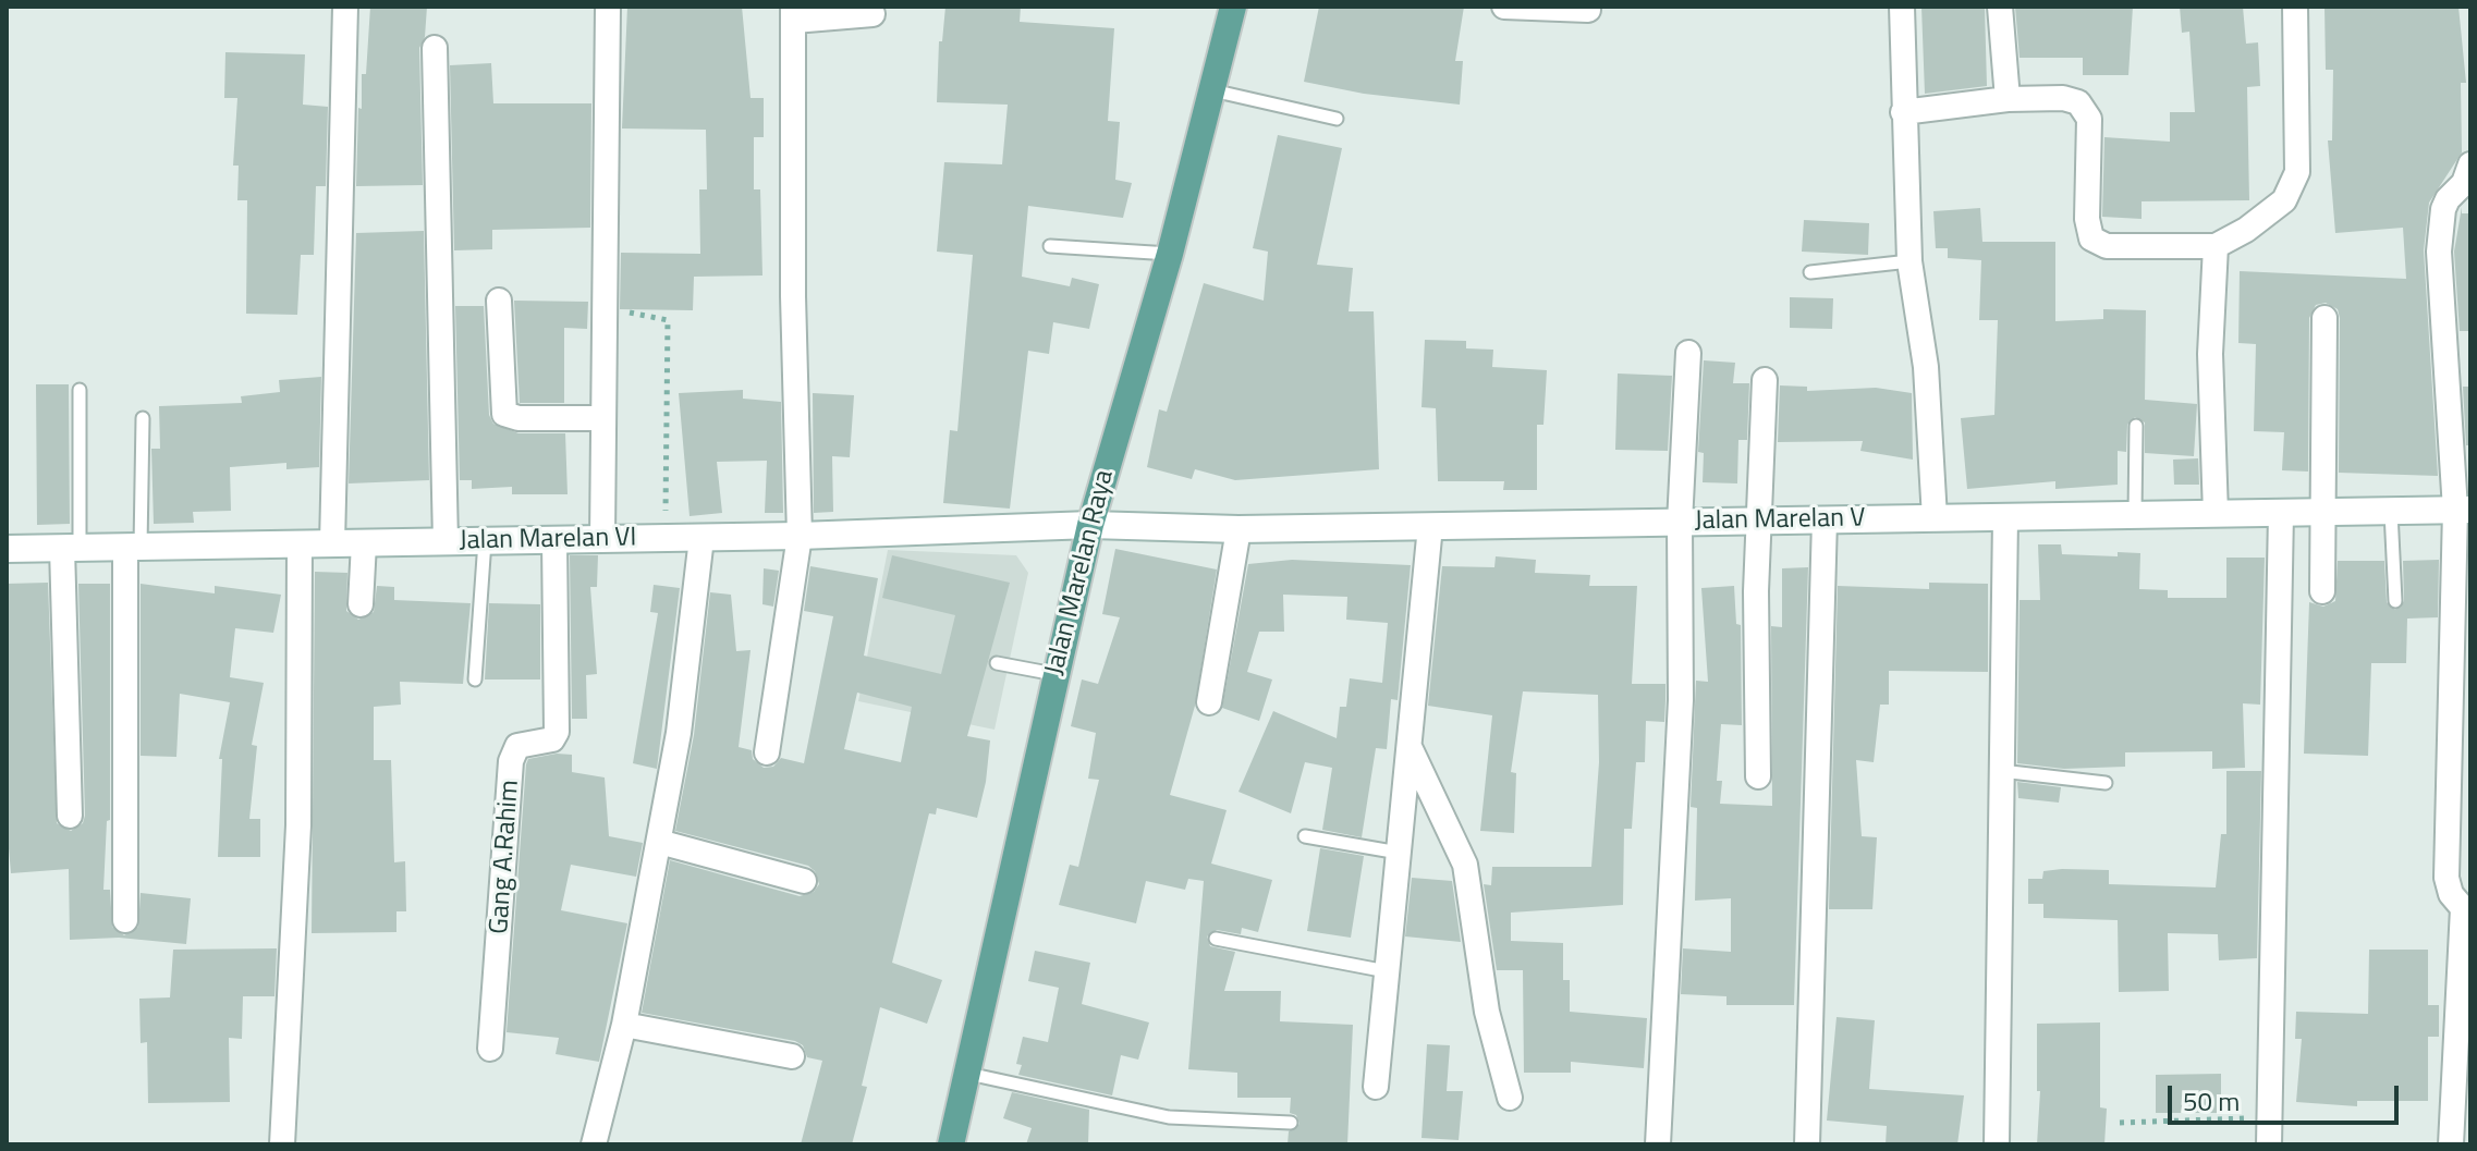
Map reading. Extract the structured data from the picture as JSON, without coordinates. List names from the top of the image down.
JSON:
{
  "streets": {
    "main road": ["Jalan Marelan Raya"],
    "street": ["Jalan Marelan V", "Jalan Marelan VI", "Gang A.Rahim"]
  },
  "crossings": [
    ["Jalan Marelan V", "Jalan Marelan VI"],
    ["Jalan Marelan V", "Jalan Marelan Raya"],
    ["Jalan Marelan VI", "Jalan Marelan Raya"],
    ["Jalan Marelan VI", "Gang A.Rahim"]
  ],
  "scale_bar": "50 m"
}
